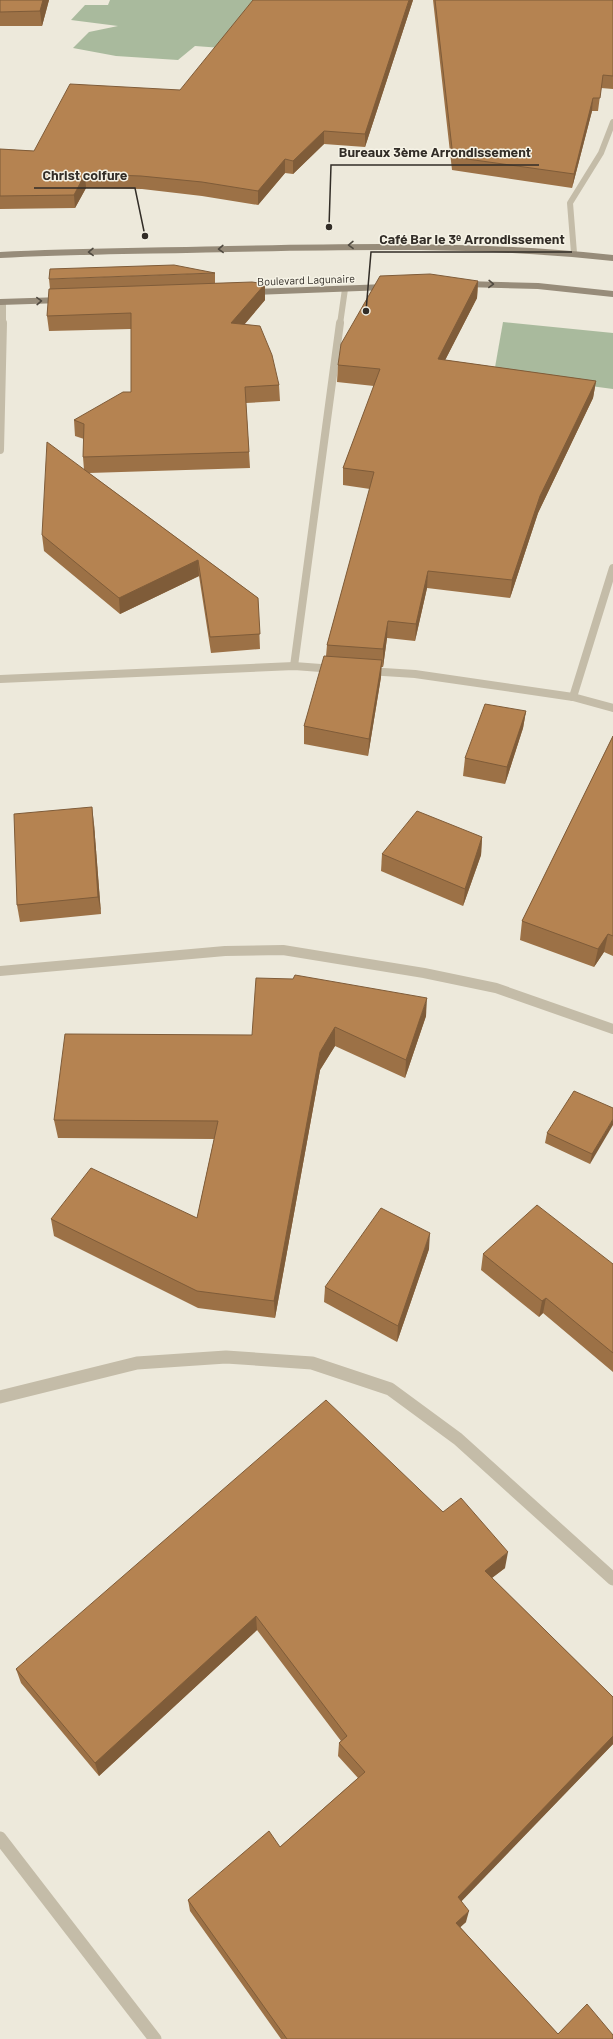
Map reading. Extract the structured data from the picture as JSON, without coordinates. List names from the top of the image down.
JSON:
{
  "streets": {
    "main road": ["Boulevard Lagunaire"]
  },
  "places": ["Bureaux 3ème Arrondissement", "Christ coifure", "Café Bar le 3ᵉ Arrondissement"]
}
